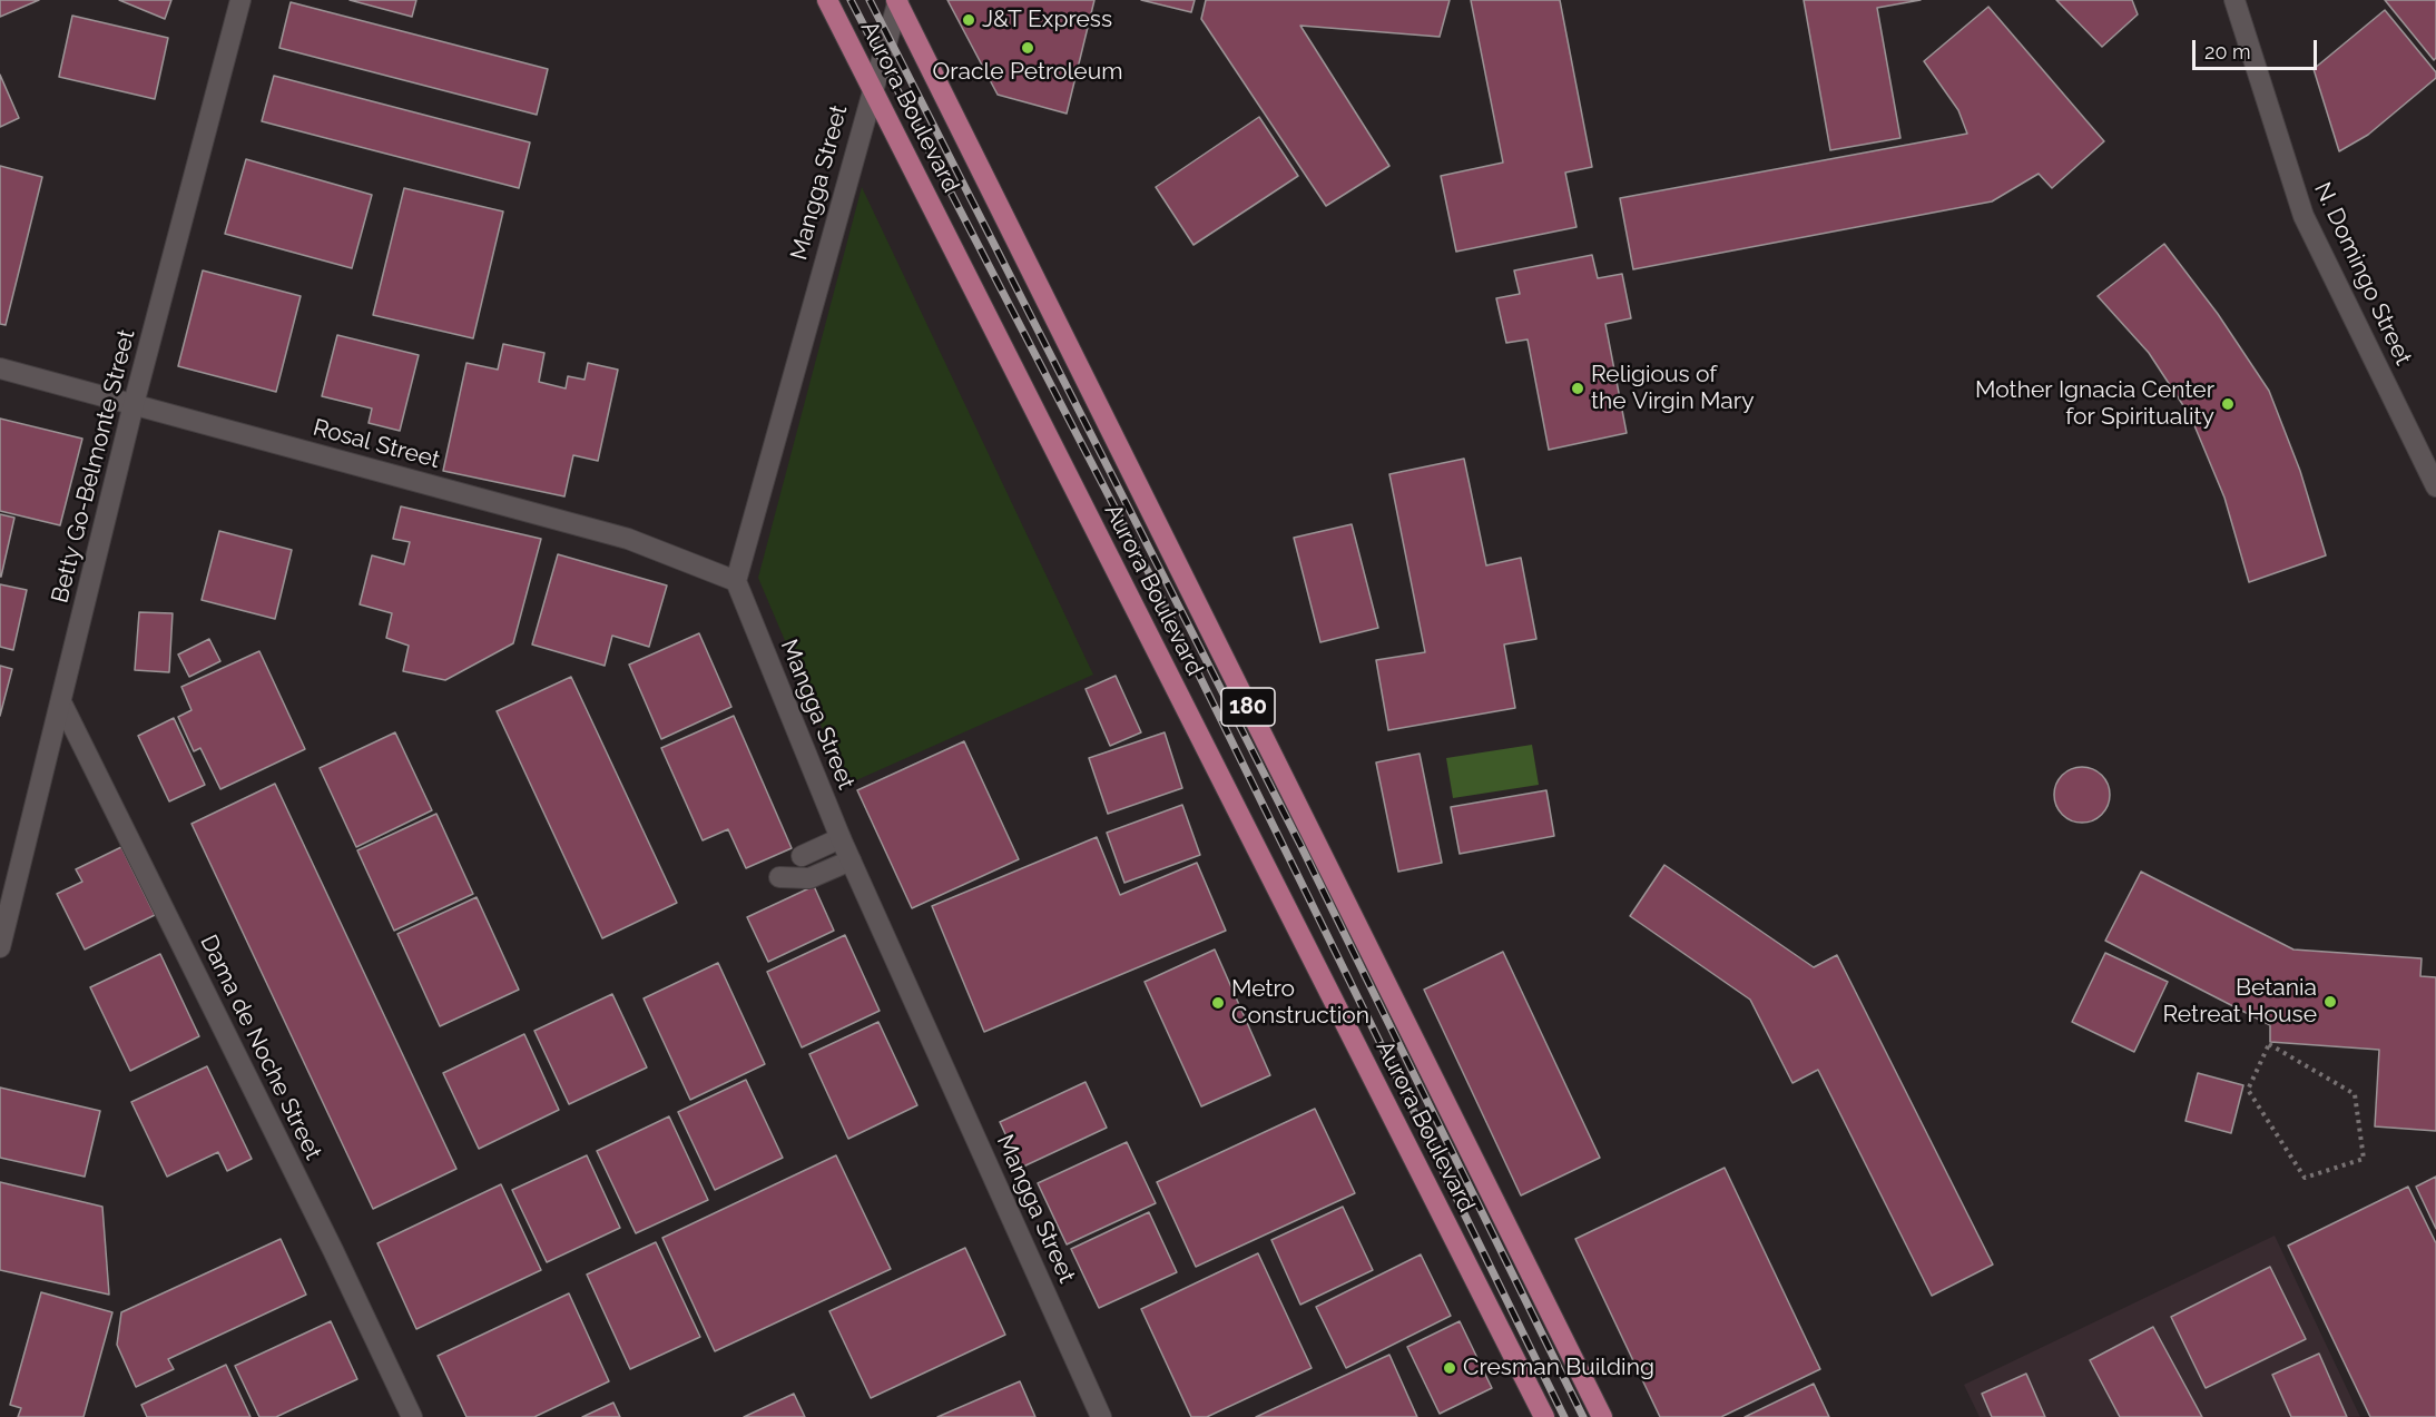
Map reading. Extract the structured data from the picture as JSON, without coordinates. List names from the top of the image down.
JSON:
{
  "streets": {
    "main road": ["Aurora Boulevard", "180"],
    "street": [
      "Mangga Street",
      "N. Domingo Street",
      "Rosal Street",
      "Betty Go-Belmonte Street",
      "Dama de Noche Street"
    ]
  },
  "crossings": [
    ["Aurora Boulevard", "Mangga Street"],
    ["Mangga Street", "Rosal Street"],
    ["Rosal Street", "Betty Go-Belmonte Street"],
    ["Betty Go-Belmonte Street", "Dama de Noche Street"]
  ],
  "places": [
    "J&T Express",
    "Oracle Petroleum",
    "Religious of the Virgin Mary",
    "Mother Ignacia Center for Spirituality",
    "Betania Retreat House",
    "Metro Construction",
    "Cresman Building"
  ],
  "scale_bar": "20 m"
}
